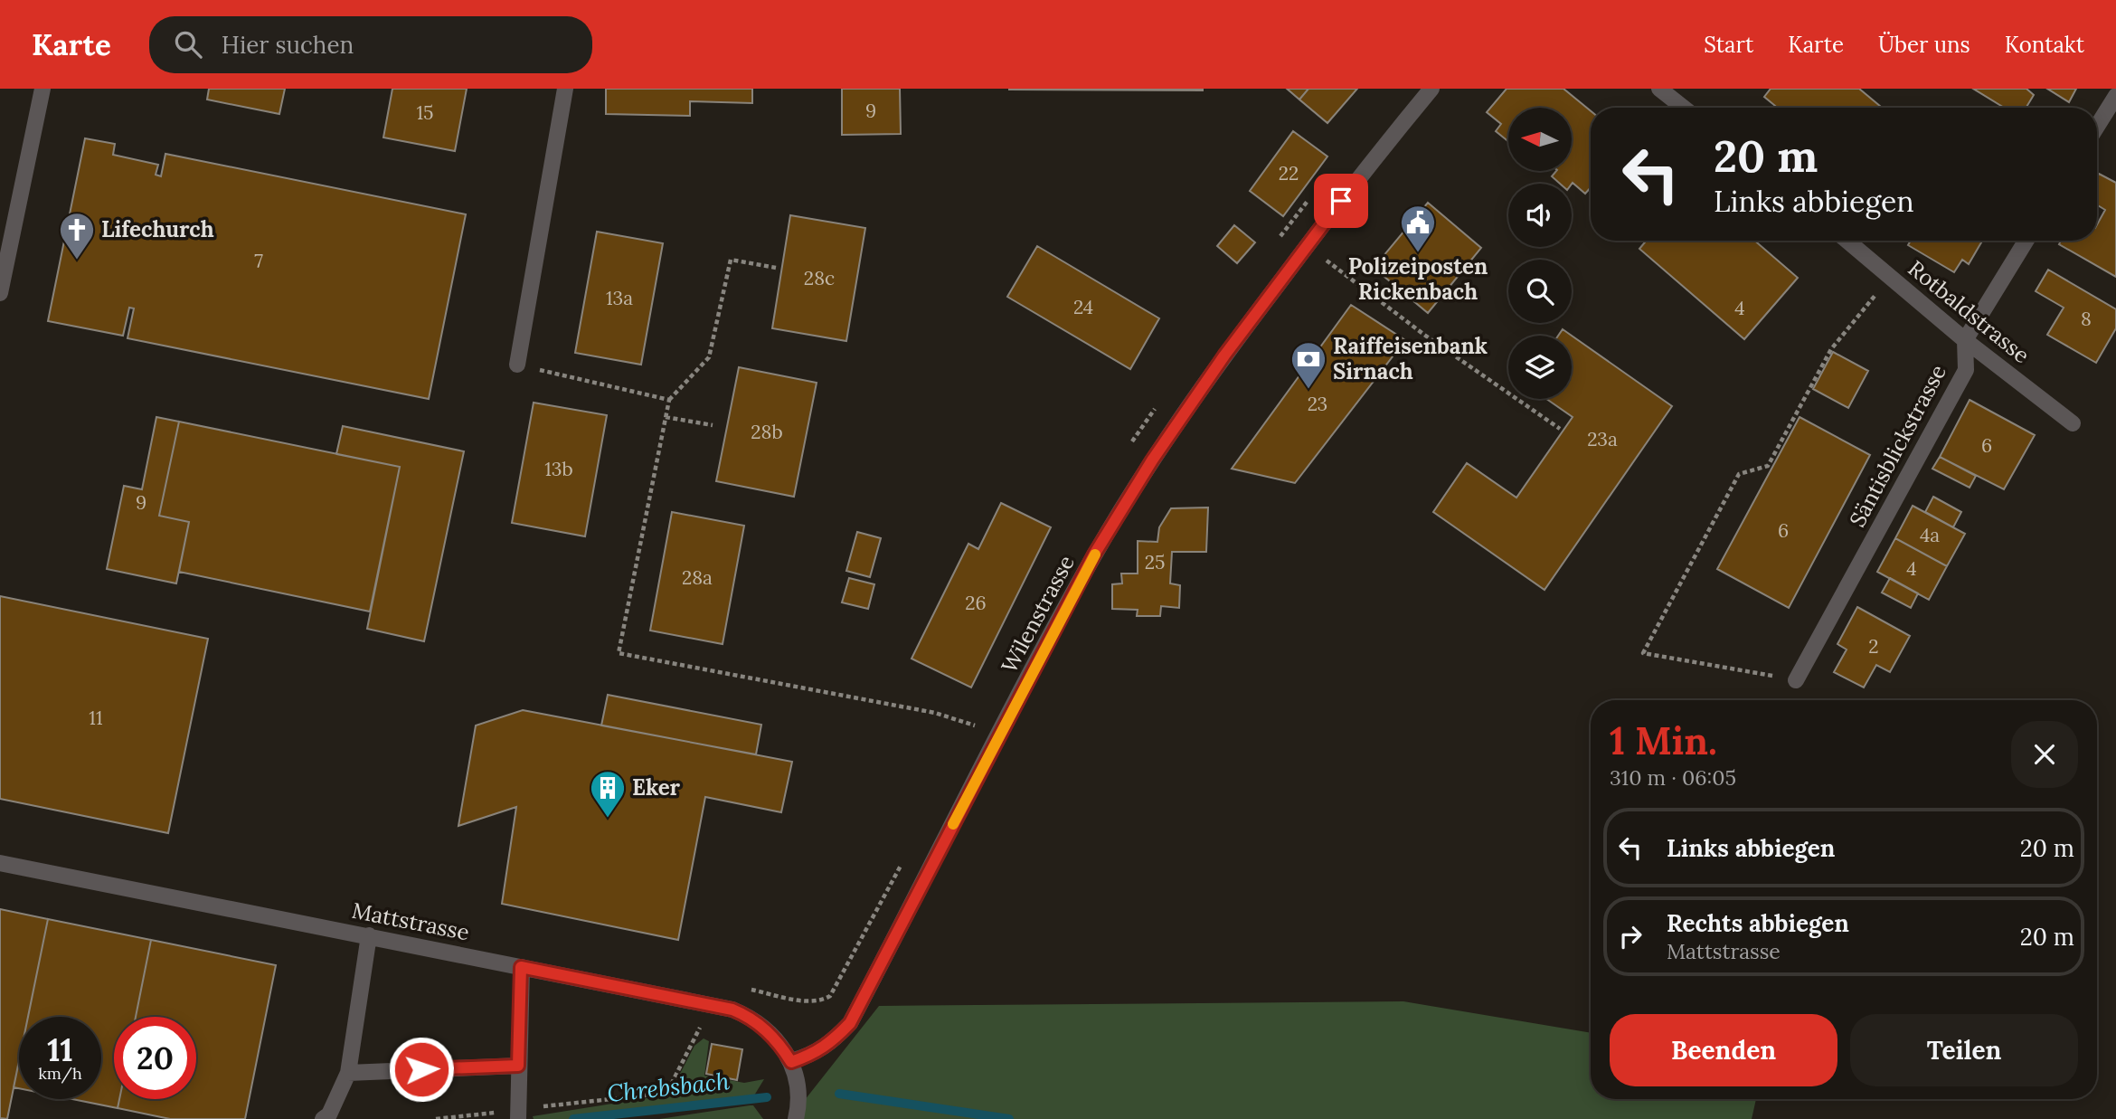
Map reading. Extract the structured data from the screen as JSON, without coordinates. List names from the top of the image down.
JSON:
{
  "streets": {
    "street": [
      "Rotbaldstrasse",
      "Säntisblickstrasse",
      "Wilenstrasse",
      "Mattstrasse"
    ]
  },
  "crossings": [
    ["Rotbaldstrasse", "Säntisblickstrasse"],
    ["Wilenstrasse", "Mattstrasse"]
  ],
  "water": ["Chrebsbach"],
  "places": {
    "public building": ["Polizeiposten Rickenbach"],
    "church": ["Lifechurch"],
    "bank": ["Raiffeisenbank Sirnach"],
    "building": ["Eker"]
  },
  "house_numbers": [
    "9",
    "15",
    "22",
    "7",
    "28c",
    "13a",
    "24",
    "4",
    "8",
    "23",
    "28b",
    "23a",
    "6",
    "13b",
    "9",
    "6",
    "4a",
    "25",
    "4",
    "28a",
    "26",
    "2",
    "11"
  ],
  "north": "left",
  "page": {
    "header": "Karte",
    "search": "Hier suchen",
    "nav": [
      "Start",
      "Karte",
      "Über uns",
      "Kontakt"
    ],
    "turn": ["20 m", "Links abbiegen"],
    "heading": ["1 Min.", "310 m · 06:05"],
    "list": [
      {
        "name": "Links abbiegen",
        "value": "20 m"
      },
      {
        "name": "Rechts abbiegen",
        "note": "Mattstrasse",
        "value": "20 m"
      }
    ],
    "buttons": ["Beenden", "Teilen"],
    "speed": "11 km/h",
    "limit": "20"
  }
}
